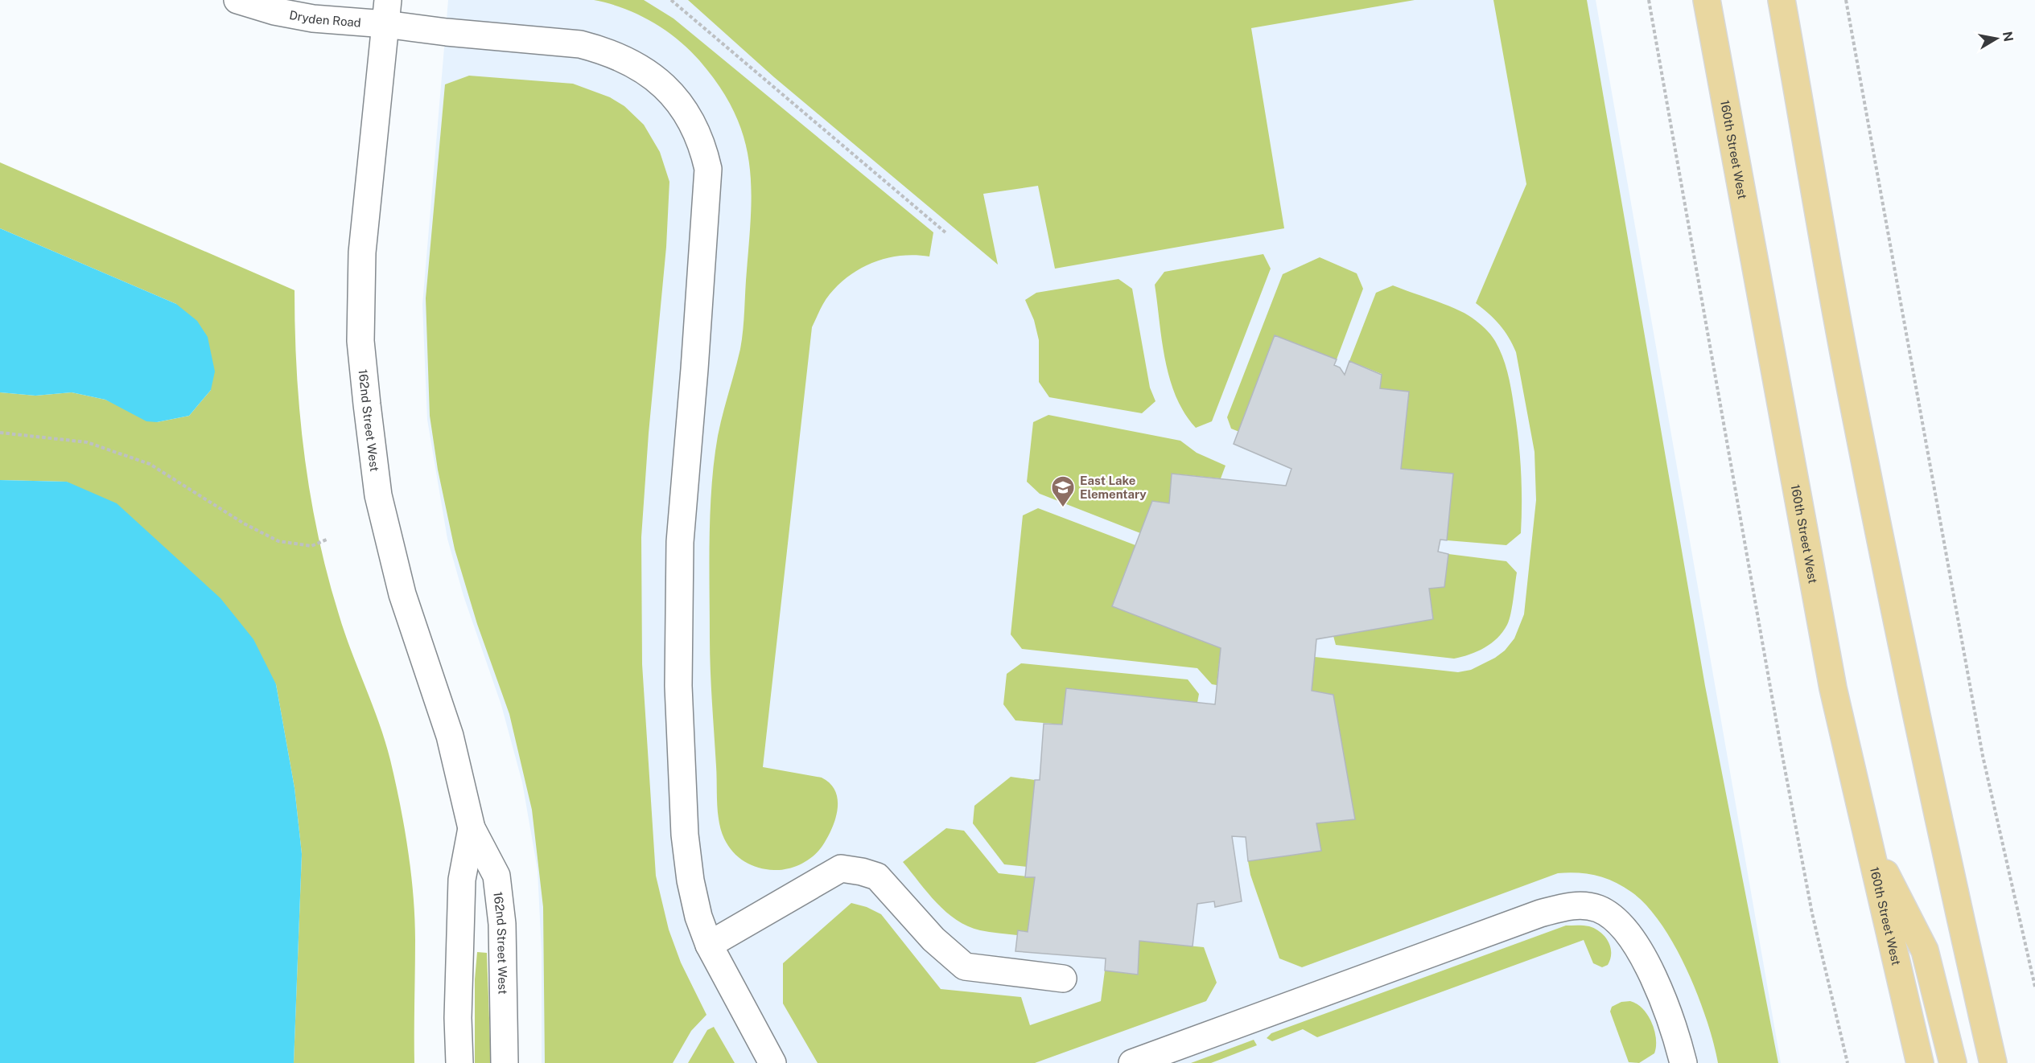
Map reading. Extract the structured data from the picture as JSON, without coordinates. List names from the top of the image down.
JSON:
{
  "streets": {
    "main road": ["160th Street West"],
    "street": ["Dryden Road", "162nd Street West"]
  },
  "crossings": [
    ["Dryden Road", "162nd Street West"]
  ],
  "places": {
    "school or university": ["East Lake Elementary"]
  },
  "north": "right"
}
